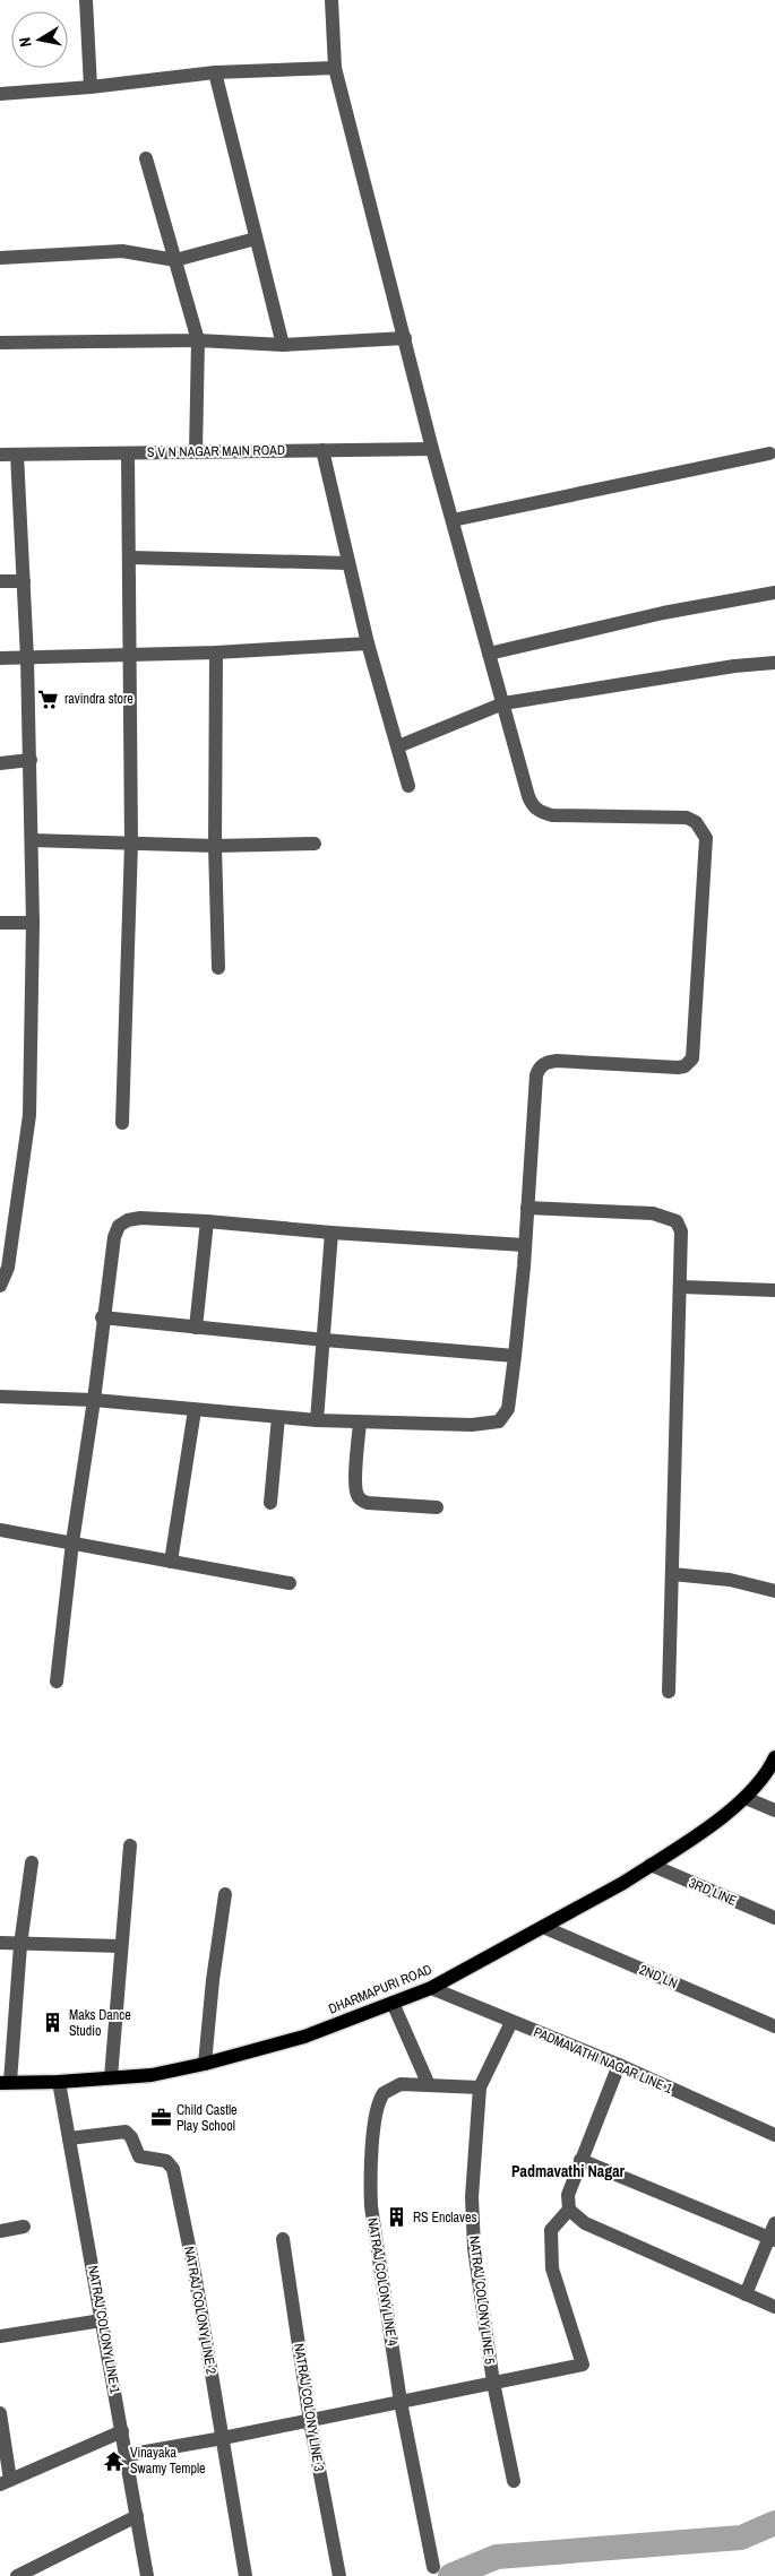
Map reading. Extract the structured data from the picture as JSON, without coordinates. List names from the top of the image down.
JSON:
{
  "streets": {
    "main road": ["DHARMAPURI ROAD"],
    "street": [
      "S V N NAGAR MAIN ROAD",
      "3RD LINE",
      "2ND LN",
      "PADMAVATHI NAGAR LINE 1",
      "NATRAJ COLONY LINE 4",
      "NATRAJ COLONY LINE 5",
      "NATRAJ COLONY LINE 2",
      "NATRAJ COLONY LINE 1",
      "NATRAJ COLONY LINE 3"
    ]
  },
  "crossings": [
    ["3RD LINE", "DHARMAPURI ROAD"],
    ["2ND LN", "DHARMAPURI ROAD"],
    ["DHARMAPURI ROAD", "PADMAVATHI NAGAR LINE 1"],
    ["DHARMAPURI ROAD", "NATRAJ COLONY LINE 1"],
    ["PADMAVATHI NAGAR LINE 1", "NATRAJ COLONY LINE 5"],
    ["NATRAJ COLONY LINE 4", "NATRAJ COLONY LINE 5"],
    ["NATRAJ COLONY LINE 2", "NATRAJ COLONY LINE 1"]
  ],
  "districts": ["Padmavathi Nagar"],
  "places": {
    "supermarket": ["ravindra store"],
    "building": ["Maks Dance Studio", "RS Enclaves"],
    "office": ["Child Castle Play School"],
    "temple": ["Vinayaka Swamy Temple"]
  },
  "north": "left"
}
